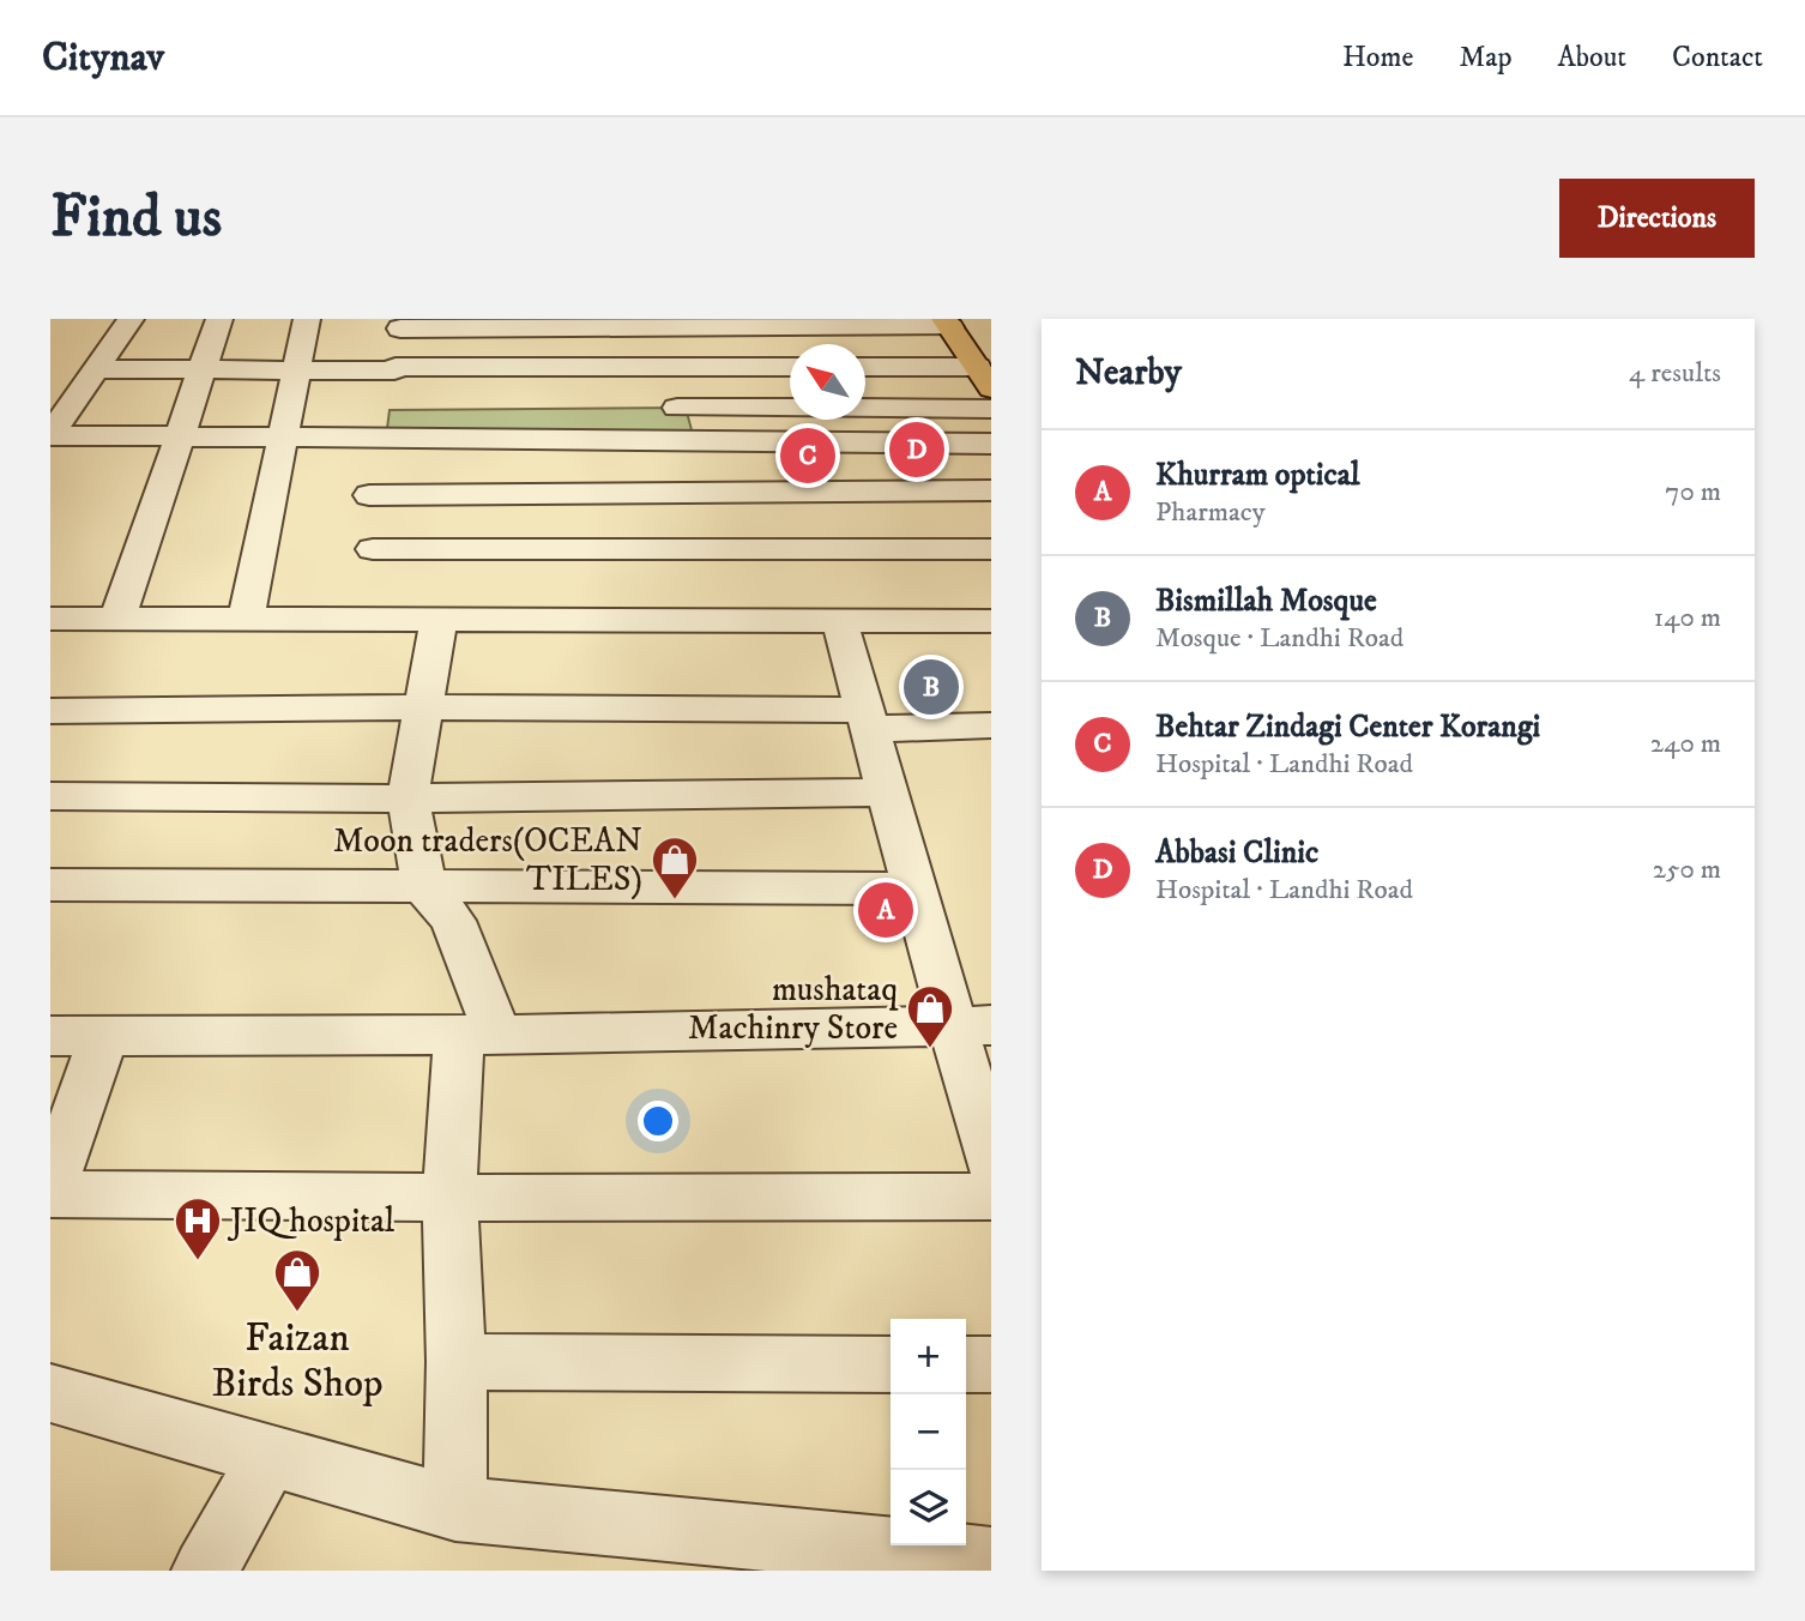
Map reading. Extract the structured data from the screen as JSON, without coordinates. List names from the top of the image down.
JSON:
{
  "places": {
    "shop": ["Moon traders(OCEAN TILES)", "mushataq Machinry Store", "Faizan Birds Shop"],
    "hospital": ["JIQ hospital"]
  },
  "north": "top left",
  "page": {
    "header": "Citynav",
    "nav": [
      "Home",
      "Map",
      "About",
      "Contact"
    ],
    "buttons": "Directions",
    "title": "Find us",
    "heading": ["Nearby", "4 results"],
    "pins": [
      "D",
      "C",
      "B",
      "A"
    ],
    "list": [
      {
        "mark": "A",
        "name": "Khurram optical",
        "note": "Pharmacy",
        "value": "70 m"
      },
      {
        "mark": "B",
        "name": "Bismillah Mosque",
        "note": "Mosque · Landhi Road",
        "value": "140 m"
      },
      {
        "mark": "C",
        "name": "Behtar Zindagi Center Korangi",
        "note": "Hospital · Landhi Road",
        "value": "240 m"
      },
      {
        "mark": "D",
        "name": "Abbasi Clinic",
        "note": "Hospital · Landhi Road",
        "value": "250 m"
      }
    ],
    "map_buttons": ["+", "−"]
  }
}
